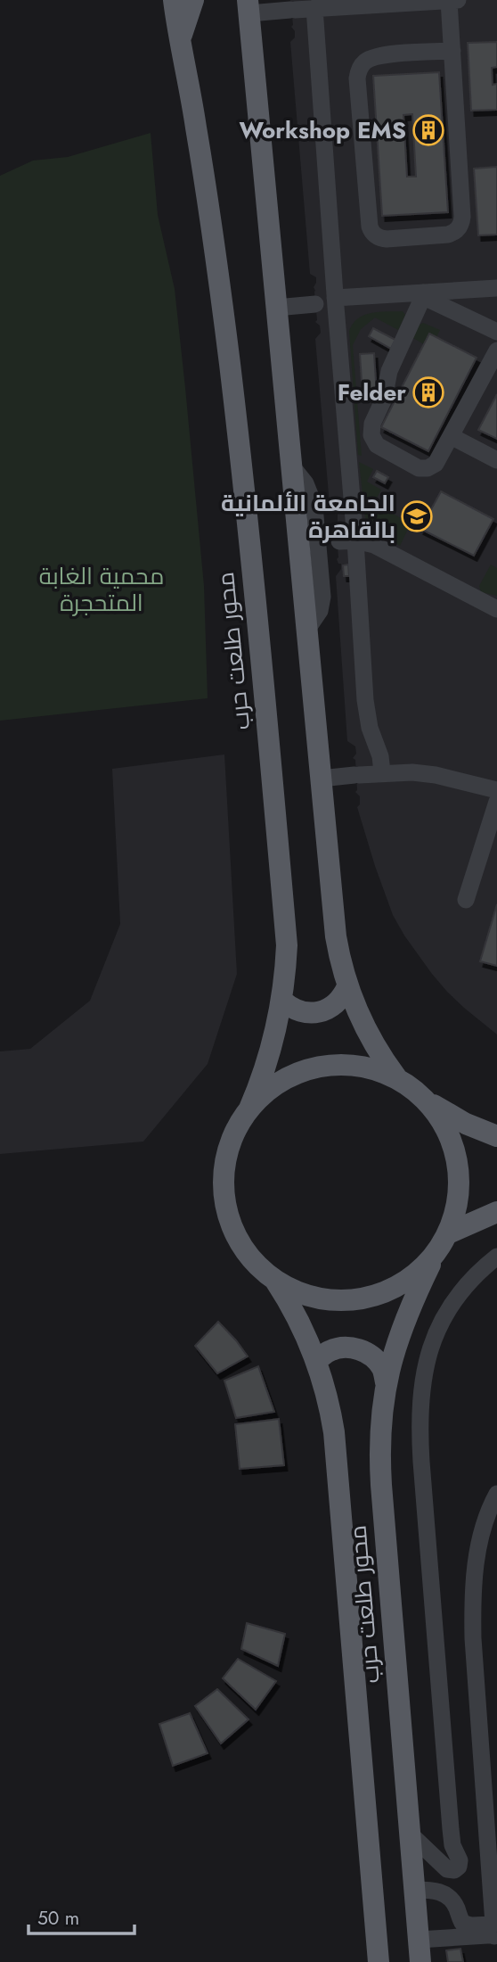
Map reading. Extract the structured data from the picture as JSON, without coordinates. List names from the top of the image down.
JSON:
{
  "streets": {
    "main road": ["محور طلعت حرب"]
  },
  "parks": ["محمية الغابة المتحجرة"],
  "places": {
    "building": ["Workshop EMS", "Felder"],
    "school or university": ["الجامعة الألمانية بالقاهرة"]
  },
  "scale_bar": "50 m"
}
